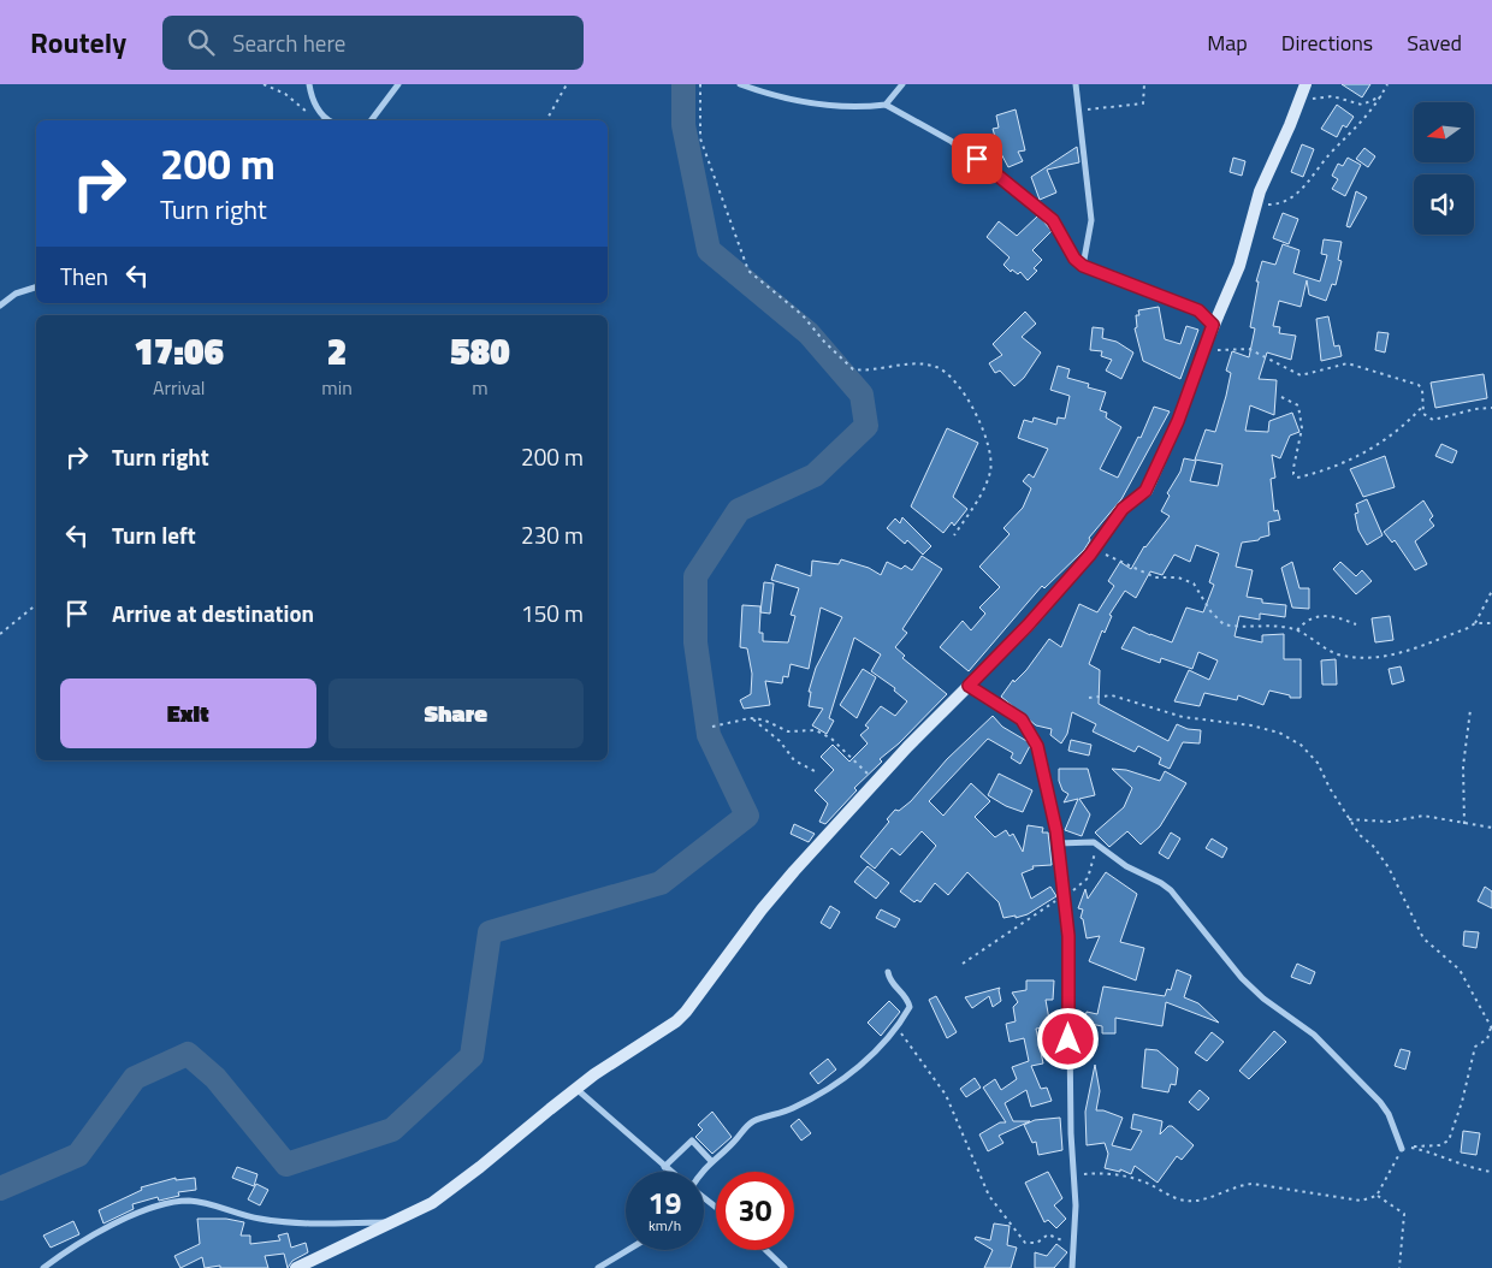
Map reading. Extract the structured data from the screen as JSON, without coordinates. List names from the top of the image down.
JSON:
{
  "north": "left",
  "page": {
    "header": "Routely",
    "search": "Search here",
    "nav": ["Map", "Directions", "Saved"],
    "turn": ["200 m", "Turn right"],
    "then": "Then",
    "eta": [
      "17:06",
      "Arrival",
      "2",
      "min",
      "580",
      "m"
    ],
    "list": [
      {
        "name": "Turn right",
        "value": "200 m"
      },
      {
        "name": "Turn left",
        "value": "230 m"
      },
      {
        "name": "Arrive at destination",
        "value": "150 m"
      }
    ],
    "buttons": ["Exit", "Share"],
    "speed": "19 km/h",
    "limit": "30"
  }
}
